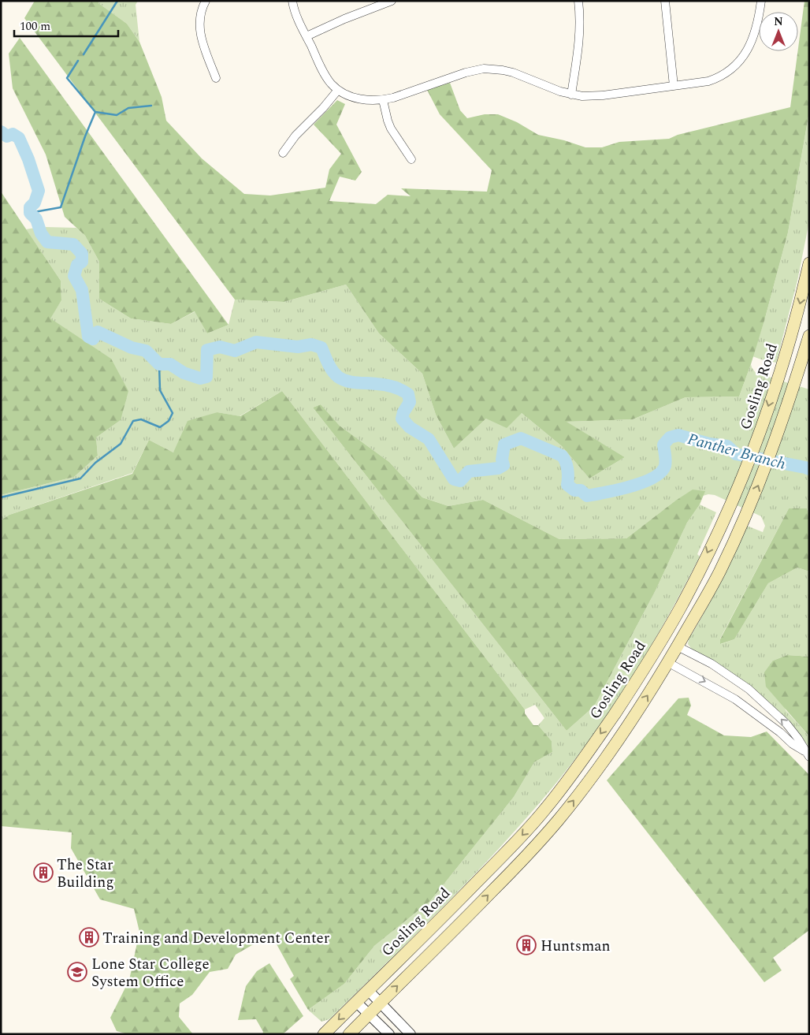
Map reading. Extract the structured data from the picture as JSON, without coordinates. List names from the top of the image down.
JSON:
{
  "streets": {
    "main road": ["Gosling Road"]
  },
  "water": ["Panther Branch"],
  "places": {
    "building": ["The Star Building", "Training and Development Center", "Huntsman"],
    "school or university": ["Lone Star College System Office"]
  },
  "scale_bar": "100 m",
  "north": "top"
}
